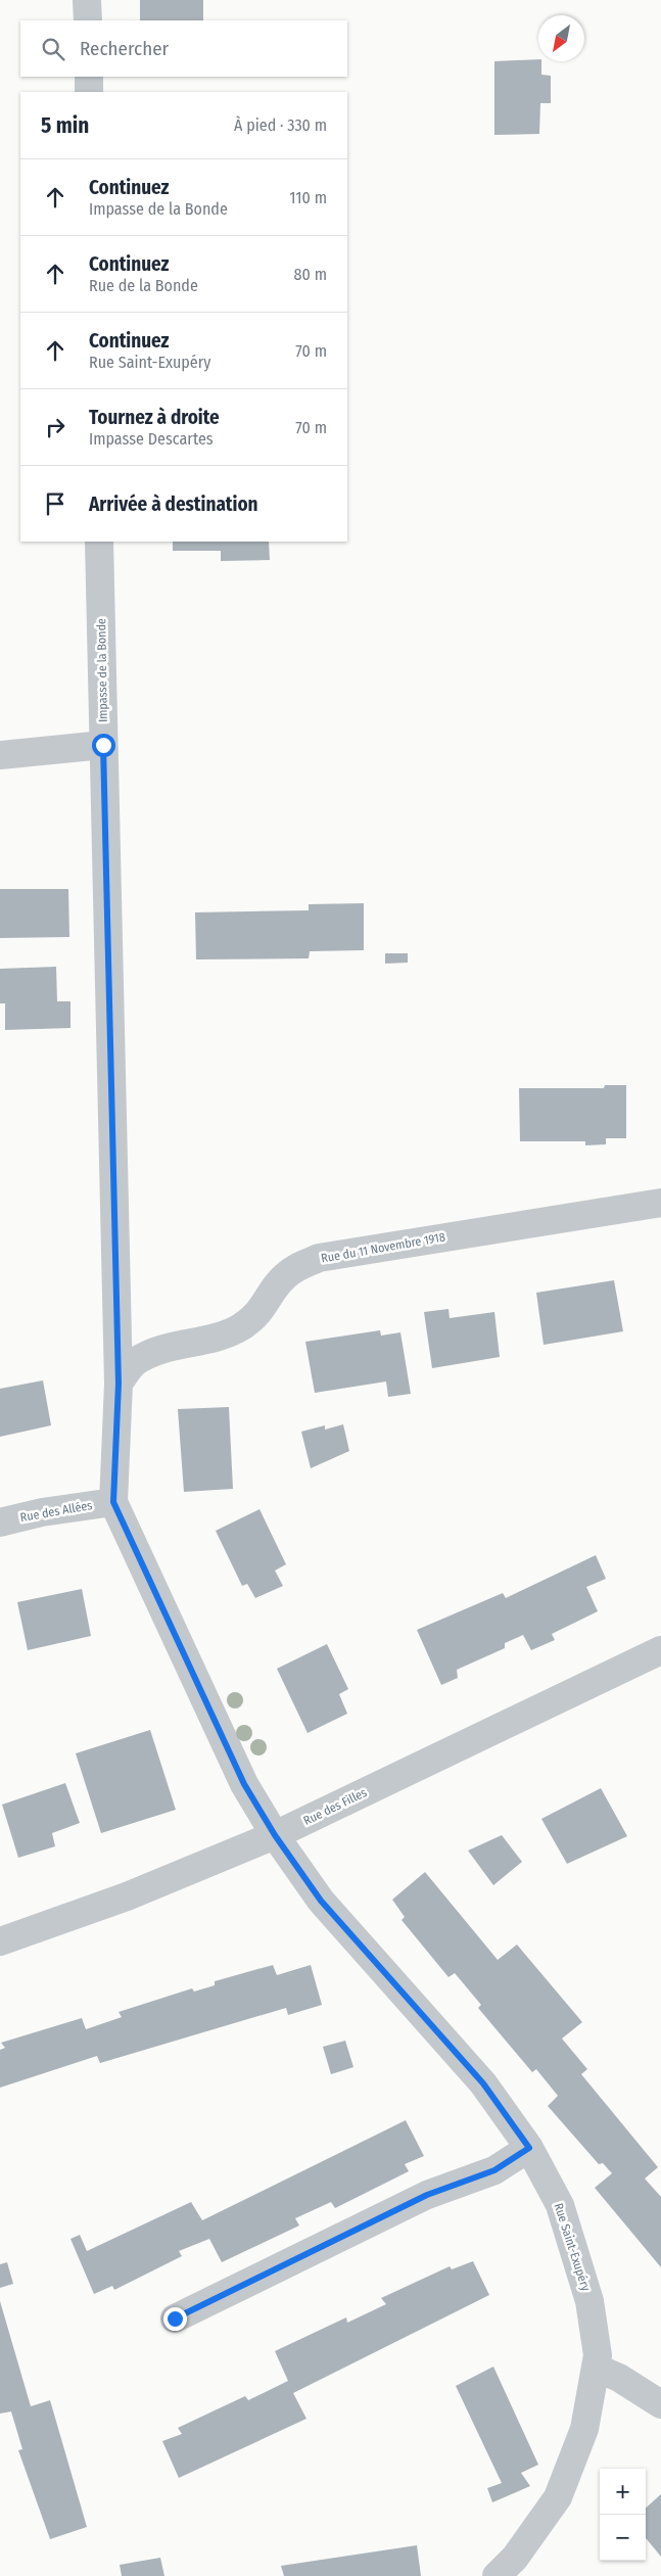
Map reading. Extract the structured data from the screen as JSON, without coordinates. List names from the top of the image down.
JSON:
{
  "streets": {
    "street": [
      "Impasse de la Bonde",
      "Rue du 11 Novembre 1918",
      "Rue des Allées",
      "Rue des Filles",
      "Rue Saint-Exupéry"
    ]
  },
  "crossings": [
    ["Impasse de la Bonde", "Rue du 11 Novembre 1918"],
    ["Impasse de la Bonde", "Rue des Allées"],
    ["Impasse de la Bonde", "Rue Saint-Exupéry"],
    ["Rue des Allées", "Rue Saint-Exupéry"],
    ["Rue des Filles", "Rue Saint-Exupéry"]
  ],
  "north": "bottom left",
  "page": {
    "search": "Rechercher",
    "heading": ["5 min", "À pied · 330 m"],
    "list": [
      ["Continuez", "Impasse de la Bonde", "110 m"],
      ["Continuez", "Rue de la Bonde", "80 m"],
      ["Continuez", "Rue Saint-Exupéry", "70 m"],
      ["Tournez à droite", "Impasse Descartes", "70 m"],
      "Arrivée à destination"
    ],
    "map_buttons": ["+", "−"]
  }
}
